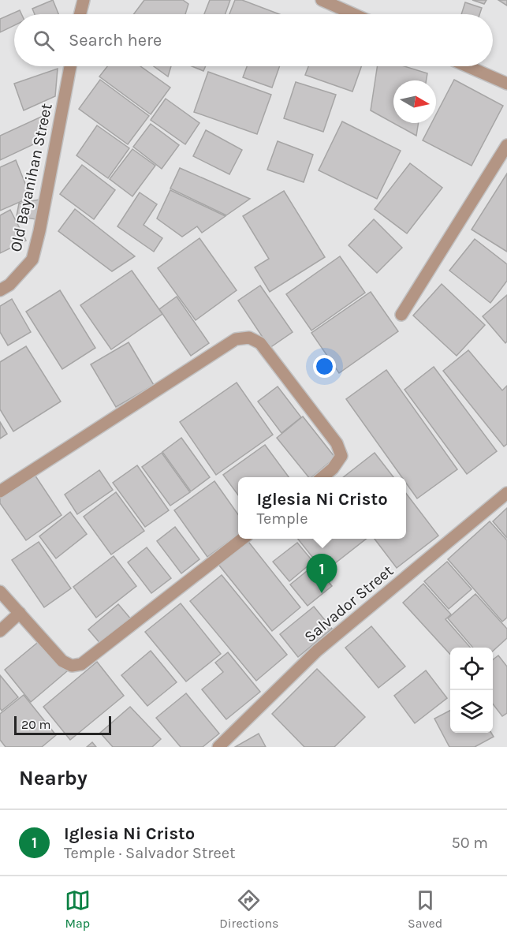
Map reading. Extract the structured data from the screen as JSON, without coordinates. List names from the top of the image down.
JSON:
{
  "streets": {
    "street": ["Old Bayanihan Street", "Salvador Street"]
  },
  "scale_bar": "20 m",
  "north": "right",
  "page": {
    "search": "Search here",
    "popup": ["Iglesia Ni Cristo", "Temple"],
    "pins": "1",
    "scale": "20 m",
    "heading": "Nearby",
    "list": [
      {
        "mark": "1",
        "name": "Iglesia Ni Cristo",
        "note": "Temple · Salvador Street",
        "value": "50 m"
      }
    ],
    "nav": ["Map", "Directions", "Saved"]
  }
}
